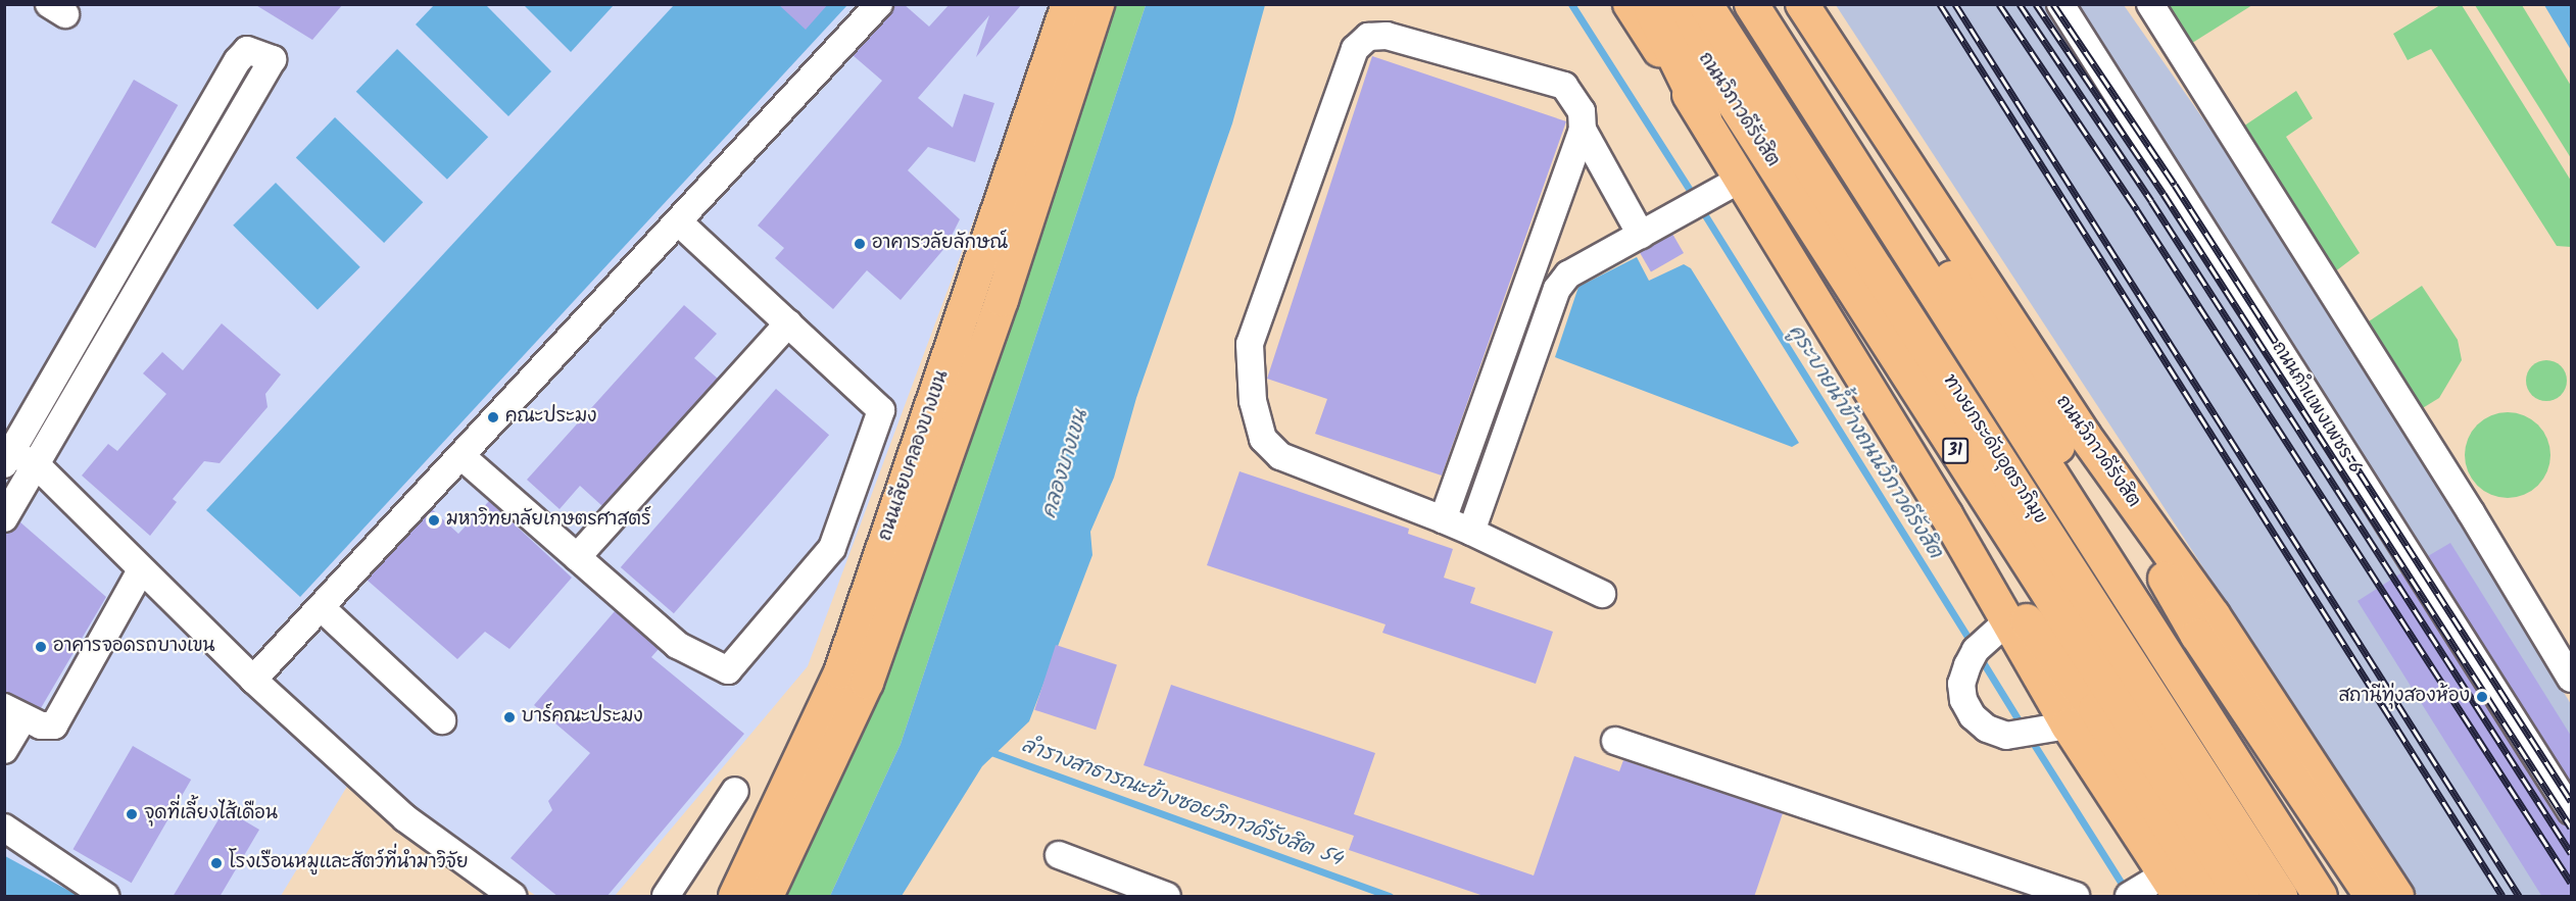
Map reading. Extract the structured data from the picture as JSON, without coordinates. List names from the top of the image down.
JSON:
{
  "streets": {
    "highway": ["ถนนวิภาวดีรังสิต", "ทางยกระดับอุตราภิมุข", "31"],
    "main road": ["ถนนเลียบคลองบางเขน"],
    "street": ["ถนนกำแพงเพชร 6"]
  },
  "water": ["คูระบายน้ำข้างถนนวิภาวดีรังสิต", "คลองบางเขน", "ลำรางสาธารณะข้างซอยวิภาวดีรังสิต 54"],
  "places": [
    "อาคารวลัยลักษณ์",
    "คณะประมง",
    "มหาวิทยาลัยเกษตรศาสตร์",
    "อาคารจอดรถบางเขน",
    "สถานีทุ่งสองห้อง",
    "บาร์คณะประมง",
    "จุดที่เลี้ยงไส้เดือน",
    "โรงเรือนหมูและสัตว์ที่นำมาวิจัย"
  ]
}
